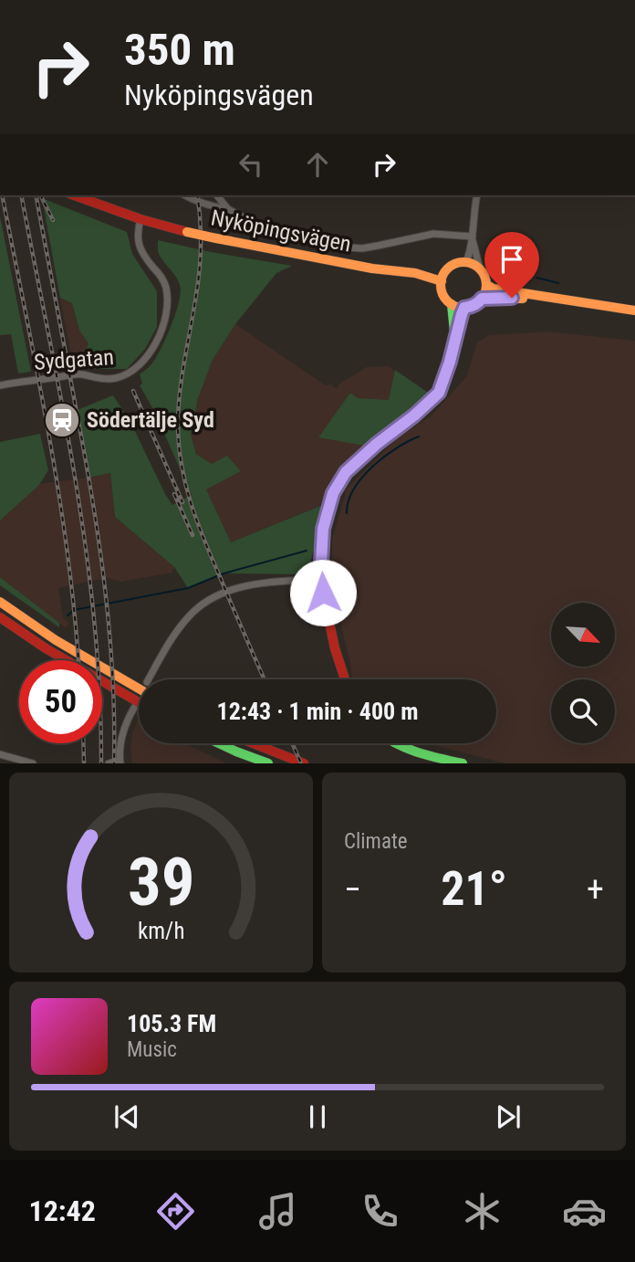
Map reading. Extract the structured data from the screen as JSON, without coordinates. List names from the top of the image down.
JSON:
{
  "streets": {
    "main road": ["Nyköpingsvägen"],
    "street": ["Sydgatan"]
  },
  "crossings": [
    ["Nyköpingsvägen", "Sydgatan"]
  ],
  "places": {
    "station": ["Södertälje Syd"]
  },
  "north": "bottom right",
  "page": {
    "turn": ["350 m", "Nyköpingsvägen"],
    "limit": "50",
    "trip": "12:43 · 1 min · 400 m",
    "tile": "Climate",
    "heat": ["−", "21°", "+"],
    "song": ["105.3 FM", "Music"],
    "tabs": "12:42",
    "gauge": ["39", "km/h"]
  }
}
